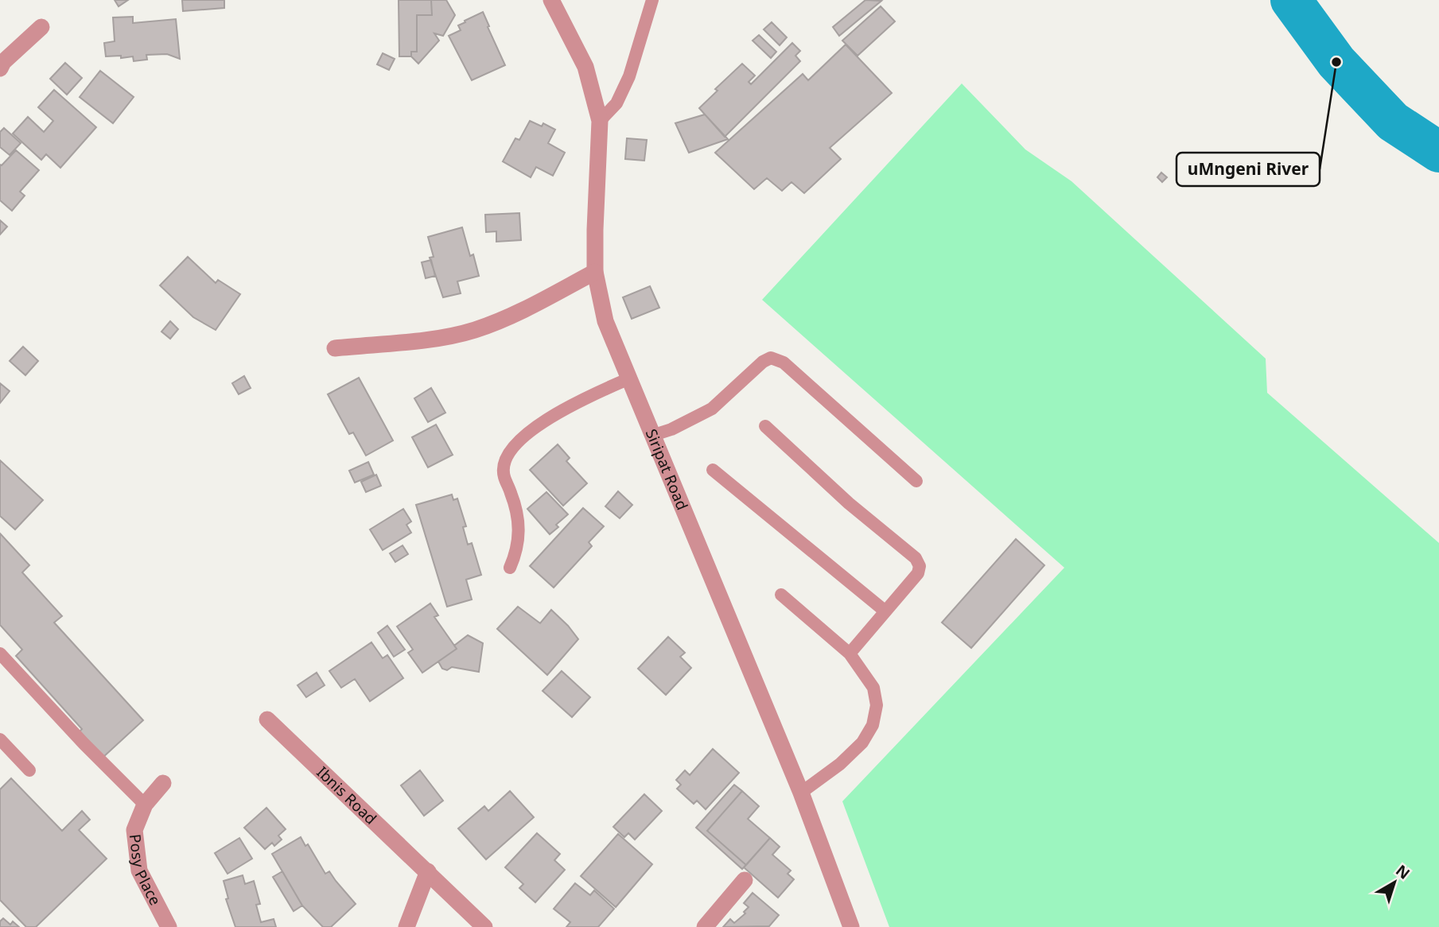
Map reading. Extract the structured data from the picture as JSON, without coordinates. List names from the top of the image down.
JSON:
{
  "streets": {
    "street": ["Siripat Road", "Ibnis Road", "Posy Place"]
  },
  "places": ["uMngeni River"],
  "north": "top right"
}
